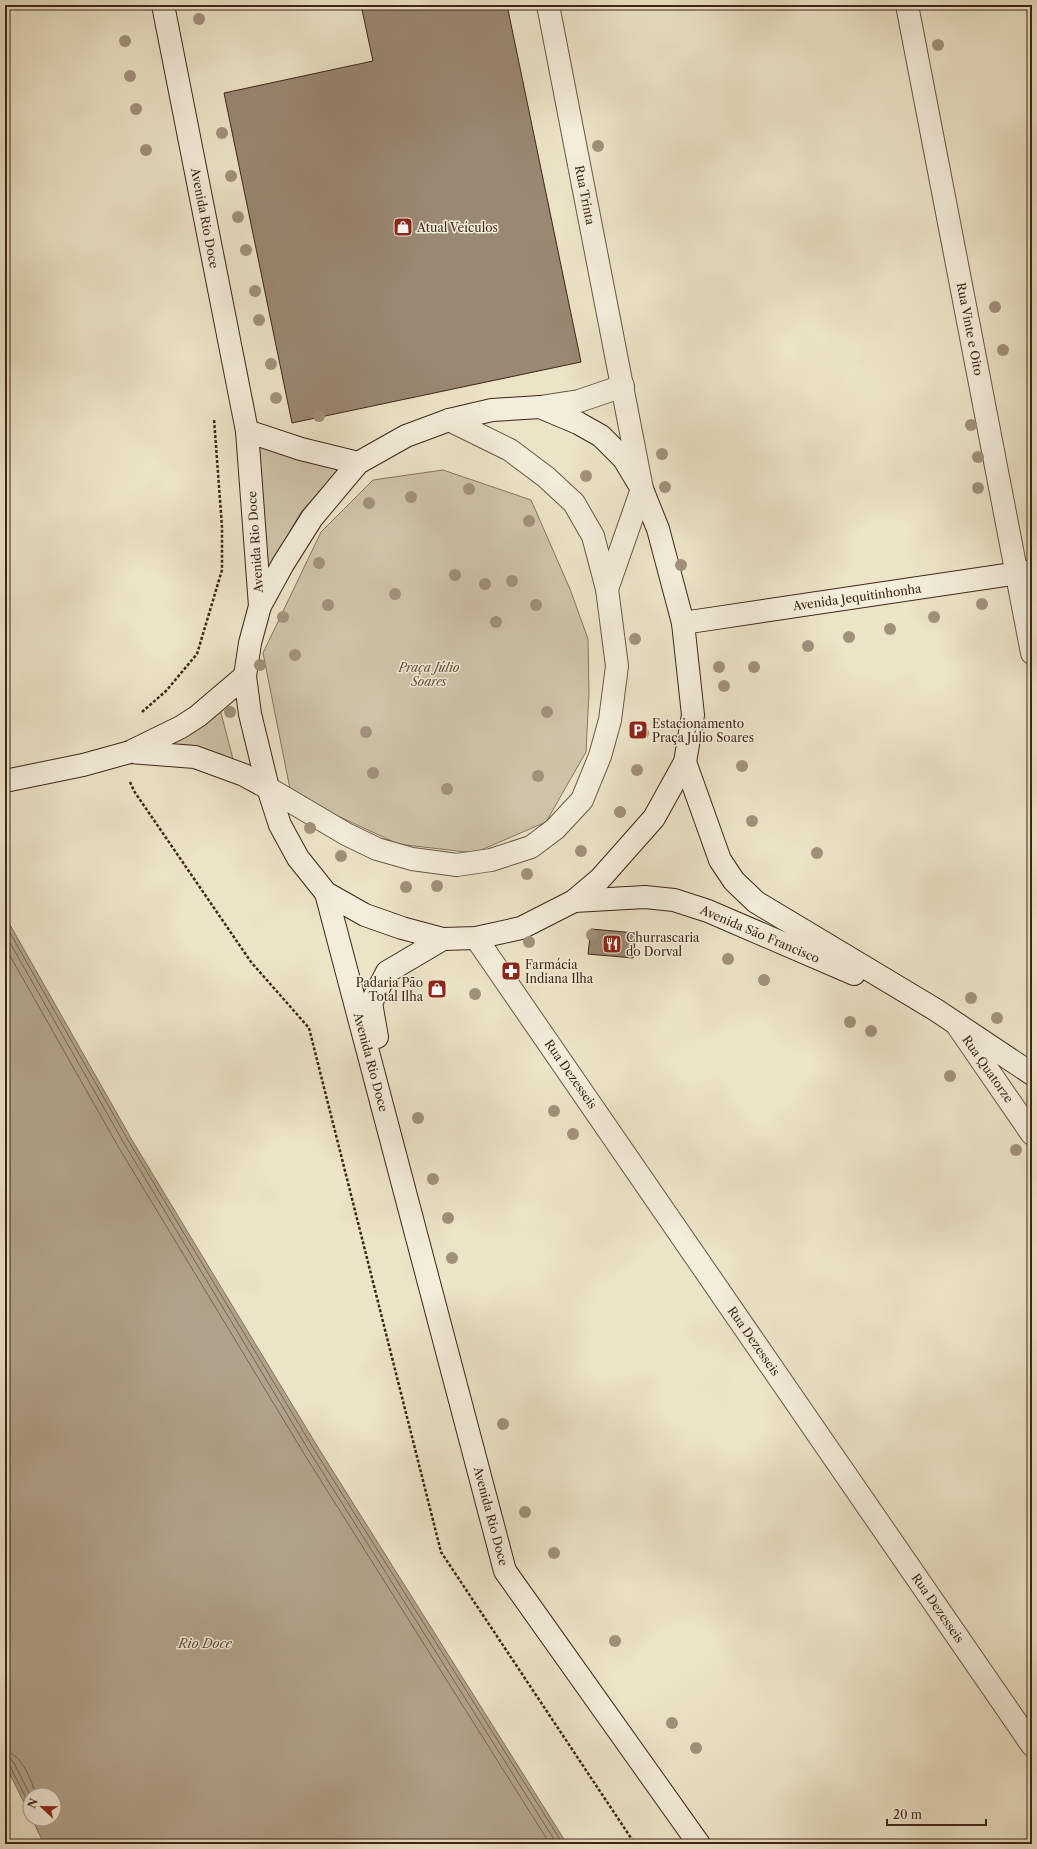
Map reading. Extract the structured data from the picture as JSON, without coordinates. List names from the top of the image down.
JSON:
{
  "streets": {
    "street": [
      "Rua Trinta",
      "Avenida Rio Doce",
      "Rua Vinte e Oito",
      "Avenida Jequitinhonha",
      "Avenida São Francisco",
      "Rua Quatorze",
      "Rua Dezesseis"
    ]
  },
  "crossings": [
    ["Rua Vinte e Oito", "Avenida Jequitinhonha"],
    ["Avenida São Francisco", "Rua Quatorze"]
  ],
  "water": ["Rio Doce"],
  "parks": ["Praça Júlio Soares"],
  "places": {
    "shop": ["Atual Veículos", "Padaria Pão Total Ilha"],
    "parking": ["Estacionamento Praça Júlio Soares"],
    "restaurant": ["Churrascaria do Dorval"],
    "pharmacy": ["Farmácia Indiana Ilha"]
  },
  "scale_bar": "20 m",
  "north": "left"
}
